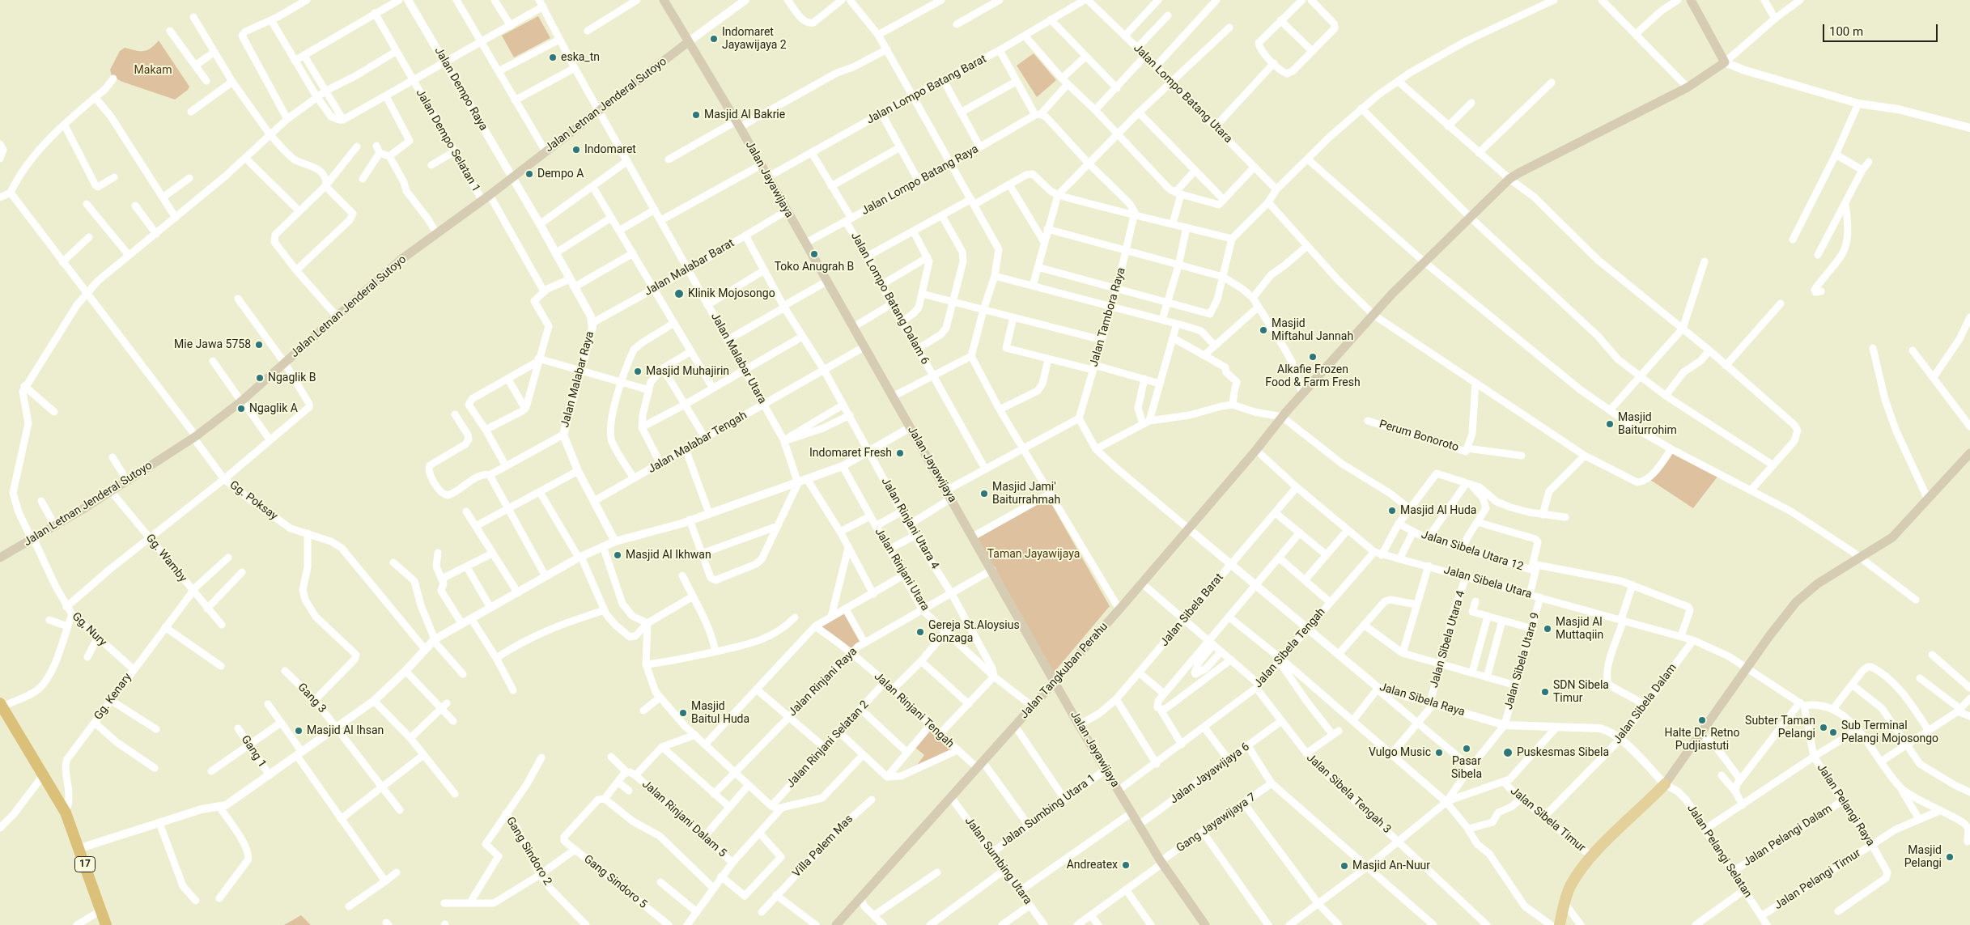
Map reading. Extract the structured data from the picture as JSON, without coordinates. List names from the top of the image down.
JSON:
{
  "streets": {
    "highway": ["17"],
    "main road": ["Jalan Letnan Jenderal Sutoyo", "Jalan Jayawijaya", "Jalan Tangkuban Perahu"],
    "street": [
      "Jalan Dempo Raya",
      "Jalan Lompo Batang Barat",
      "Jalan Lompo Batang Utara",
      "Jalan Dempo Selatan 1",
      "Jalan Lompo Batang Raya",
      "Jalan Malabar Barat",
      "Jalan Lompo Batang Dalam 6",
      "Jalan Tambora Raya",
      "Jalan Malabar Utara",
      "Jalan Malabar Raya",
      "Perum Bonoroto",
      "Jalan Malabar Tengah",
      "Gg. Poksay",
      "Jalan Rinjani Utara 4",
      "Jalan Sibela Utara 12",
      "Gg. Wamby",
      "Jalan Rinjani Utara",
      "Jalan Sibela Utara",
      "Jalan Sibela Barat",
      "Gg, Nury",
      "Jalan Sibela Utara 4",
      "Jalan Sibela Tengah",
      "Jalan Sibela Utara 9",
      "Jalan Rinjani Raya",
      "Gg. Kenary",
      "Gang 3",
      "Jalan Sibela Raya",
      "Jalan Sibela Dalam",
      "Jalan Rinjani Tengah",
      "Jalan Rinjani Selatan 2",
      "Gang 1",
      "Jalan Jayawijaya 6",
      "Jalan Sibela Tengah 3",
      "Jalan Pelangi Raya",
      "Jalan Sumbing Utara 1",
      "Jalan Rinjani Dalam 5",
      "Jalan Sibela Timur",
      "Gang Jayawijaya 7",
      "Jalan Pelangi Dalam",
      "Villa Palem Mas",
      "Gang Sindoro 2",
      "Jalan Pelangi Selatan",
      "Jalan Sumbing Utara",
      "Jalan Pelangi Timur",
      "Gang Sindoro 5"
    ]
  },
  "crossings": [
    ["Jalan Dempo Raya", "Jalan Letnan Jenderal Sutoyo"],
    ["Jalan Dempo Raya", "Jalan Malabar Raya"],
    ["Jalan Lompo Batang Barat", "Jalan Lompo Batang Utara"],
    ["Jalan Lompo Batang Barat", "Jalan Jayawijaya"],
    ["Jalan Lompo Batang Barat", "Jalan Lompo Batang Dalam 6"],
    ["Jalan Letnan Jenderal Sutoyo", "Jalan Dempo Selatan 1"],
    ["Jalan Letnan Jenderal Sutoyo", "Jalan Jayawijaya"],
    ["Jalan Letnan Jenderal Sutoyo", "Jalan Malabar Utara"],
    ["Jalan Letnan Jenderal Sutoyo", "Jalan Malabar Raya"],
    ["Jalan Letnan Jenderal Sutoyo", "Gg. Poksay"],
    ["Jalan Letnan Jenderal Sutoyo", "Gg. Wamby"],
    ["Jalan Letnan Jenderal Sutoyo", "Gg, Nury"],
    ["Jalan Jayawijaya", "Jalan Lompo Batang Raya"],
    ["Jalan Jayawijaya", "Jalan Malabar Barat"],
    ["Jalan Jayawijaya", "Jalan Malabar Tengah"],
    ["Jalan Jayawijaya", "Jalan Sibela Barat"],
    ["Jalan Jayawijaya", "Jalan Sibela Tengah"],
    ["Jalan Jayawijaya", "Jalan Tangkuban Perahu"],
    ["Jalan Jayawijaya", "Jalan Rinjani Raya"],
    ["Jalan Jayawijaya", "Jalan Jayawijaya 6"],
    ["Jalan Jayawijaya", "Jalan Sumbing Utara 1"],
    ["Jalan Jayawijaya", "Gang Jayawijaya 7"],
    ["Jalan Lompo Batang Raya", "Jalan Lompo Batang Dalam 6"],
    ["Jalan Malabar Barat", "Jalan Malabar Utara"],
    ["Jalan Malabar Barat", "Jalan Malabar Raya"],
    ["Jalan Malabar Barat", "Jalan Rinjani Utara 4"],
    ["Jalan Malabar Utara", "Jalan Malabar Tengah"],
    ["Jalan Malabar Raya", "Jalan Malabar Tengah"],
    ["Jalan Malabar Tengah", "Jalan Rinjani Utara 4"],
    ["Jalan Rinjani Utara 4", "Jalan Rinjani Utara"],
    ["Jalan Rinjani Utara 4", "Jalan Rinjani Raya"],
    ["Jalan Sibela Utara 12", "Jalan Sibela Tengah"],
    ["Gg. Wamby", "Gg. Kenary"],
    ["Jalan Rinjani Utara", "Jalan Tangkuban Perahu"],
    ["Jalan Rinjani Utara", "Jalan Rinjani Raya"],
    ["Jalan Sibela Utara", "Jalan Sibela Barat"],
    ["Jalan Sibela Utara", "Jalan Sibela Utara 4"],
    ["Jalan Sibela Utara", "Jalan Sibela Tengah"],
    ["Jalan Sibela Utara", "Jalan Sibela Utara 9"],
    ["Jalan Sibela Utara", "Jalan Tangkuban Perahu"],
    ["Jalan Sibela Utara", "Jalan Sibela Dalam"],
    ["Jalan Sibela Barat", "Jalan Sibela Raya"],
    ["Jalan Sibela Barat", "Jalan Sibela Tengah 3"],
    ["Gg, Nury", "Gg. Kenary"],
    ["Jalan Sibela Utara 4", "Jalan Sibela Raya"],
    ["Jalan Sibela Tengah", "Jalan Sibela Raya"],
    ["Jalan Sibela Tengah", "Jalan Sibela Tengah 3"],
    ["Jalan Sibela Utara 9", "Jalan Sibela Raya"],
    ["Jalan Tangkuban Perahu", "Jalan Sibela Raya"],
    ["Jalan Tangkuban Perahu", "Jalan Rinjani Tengah"],
    ["Jalan Tangkuban Perahu", "Jalan Sibela Tengah 3"],
    ["Jalan Tangkuban Perahu", "Jalan Sumbing Utara"],
    ["Jalan Rinjani Raya", "Jalan Rinjani Tengah"],
    ["Gg. Kenary", "17"],
    ["Jalan Sibela Raya", "Jalan Sibela Dalam"],
    ["Jalan Sibela Raya", "Jalan Pelangi Selatan"],
    ["Jalan Sibela Dalam", "Jalan Sibela Timur"],
    ["Jalan Rinjani Tengah", "Jalan Rinjani Selatan 2"],
    ["Jalan Rinjani Tengah", "Jalan Sumbing Utara 1"],
    ["Jalan Jayawijaya 6", "Jalan Sibela Tengah 3"],
    ["Jalan Pelangi Raya", "Jalan Pelangi Dalam"],
    ["Jalan Pelangi Raya", "Jalan Pelangi Timur"],
    ["Jalan Sumbing Utara 1", "Jalan Sumbing Utara"],
    ["Jalan Pelangi Dalam", "Jalan Pelangi Selatan"],
    ["Jalan Pelangi Selatan", "Jalan Pelangi Timur"]
  ],
  "parks": ["Makam", "Taman Jayawijaya"],
  "places": [
    "Indomaret Jayawijaya 2",
    "eska_tn",
    "Masjid Al Bakrie",
    "Indomaret",
    "Dempo A",
    "Toko Anugrah B",
    "Klinik Mojosongo",
    "Masjid Miftahul Jannah",
    "Mie Jawa 5758",
    "Alkafie Frozen Food & Farm Fresh",
    "Masjid Muhajirin",
    "Ngaglik B",
    "Ngaglik A",
    "Masjid Baiturrohim",
    "Indomaret Fresh",
    "Masjid Jami' Baiturrahmah",
    "Masjid Al Huda",
    "Masjid Al Ikhwan",
    "Masjid Al Muttaqiin",
    "Gereja St.Aloysius Gonzaga",
    "SDN Sibela Timur",
    "Masjid Baitul Huda",
    "Halte Dr. Retno Pudjiastuti",
    "Subter Taman Pelangi",
    "Masjid Al Ihsan",
    "Sub Terminal Pelangi Mojosongo",
    "Pasar Sibela",
    "Vulgo Music",
    "Puskesmas Sibela",
    "Masjid Pelangi",
    "Andreatex",
    "Masjid An-Nuur"
  ],
  "scale_bar": "100 m"
}
